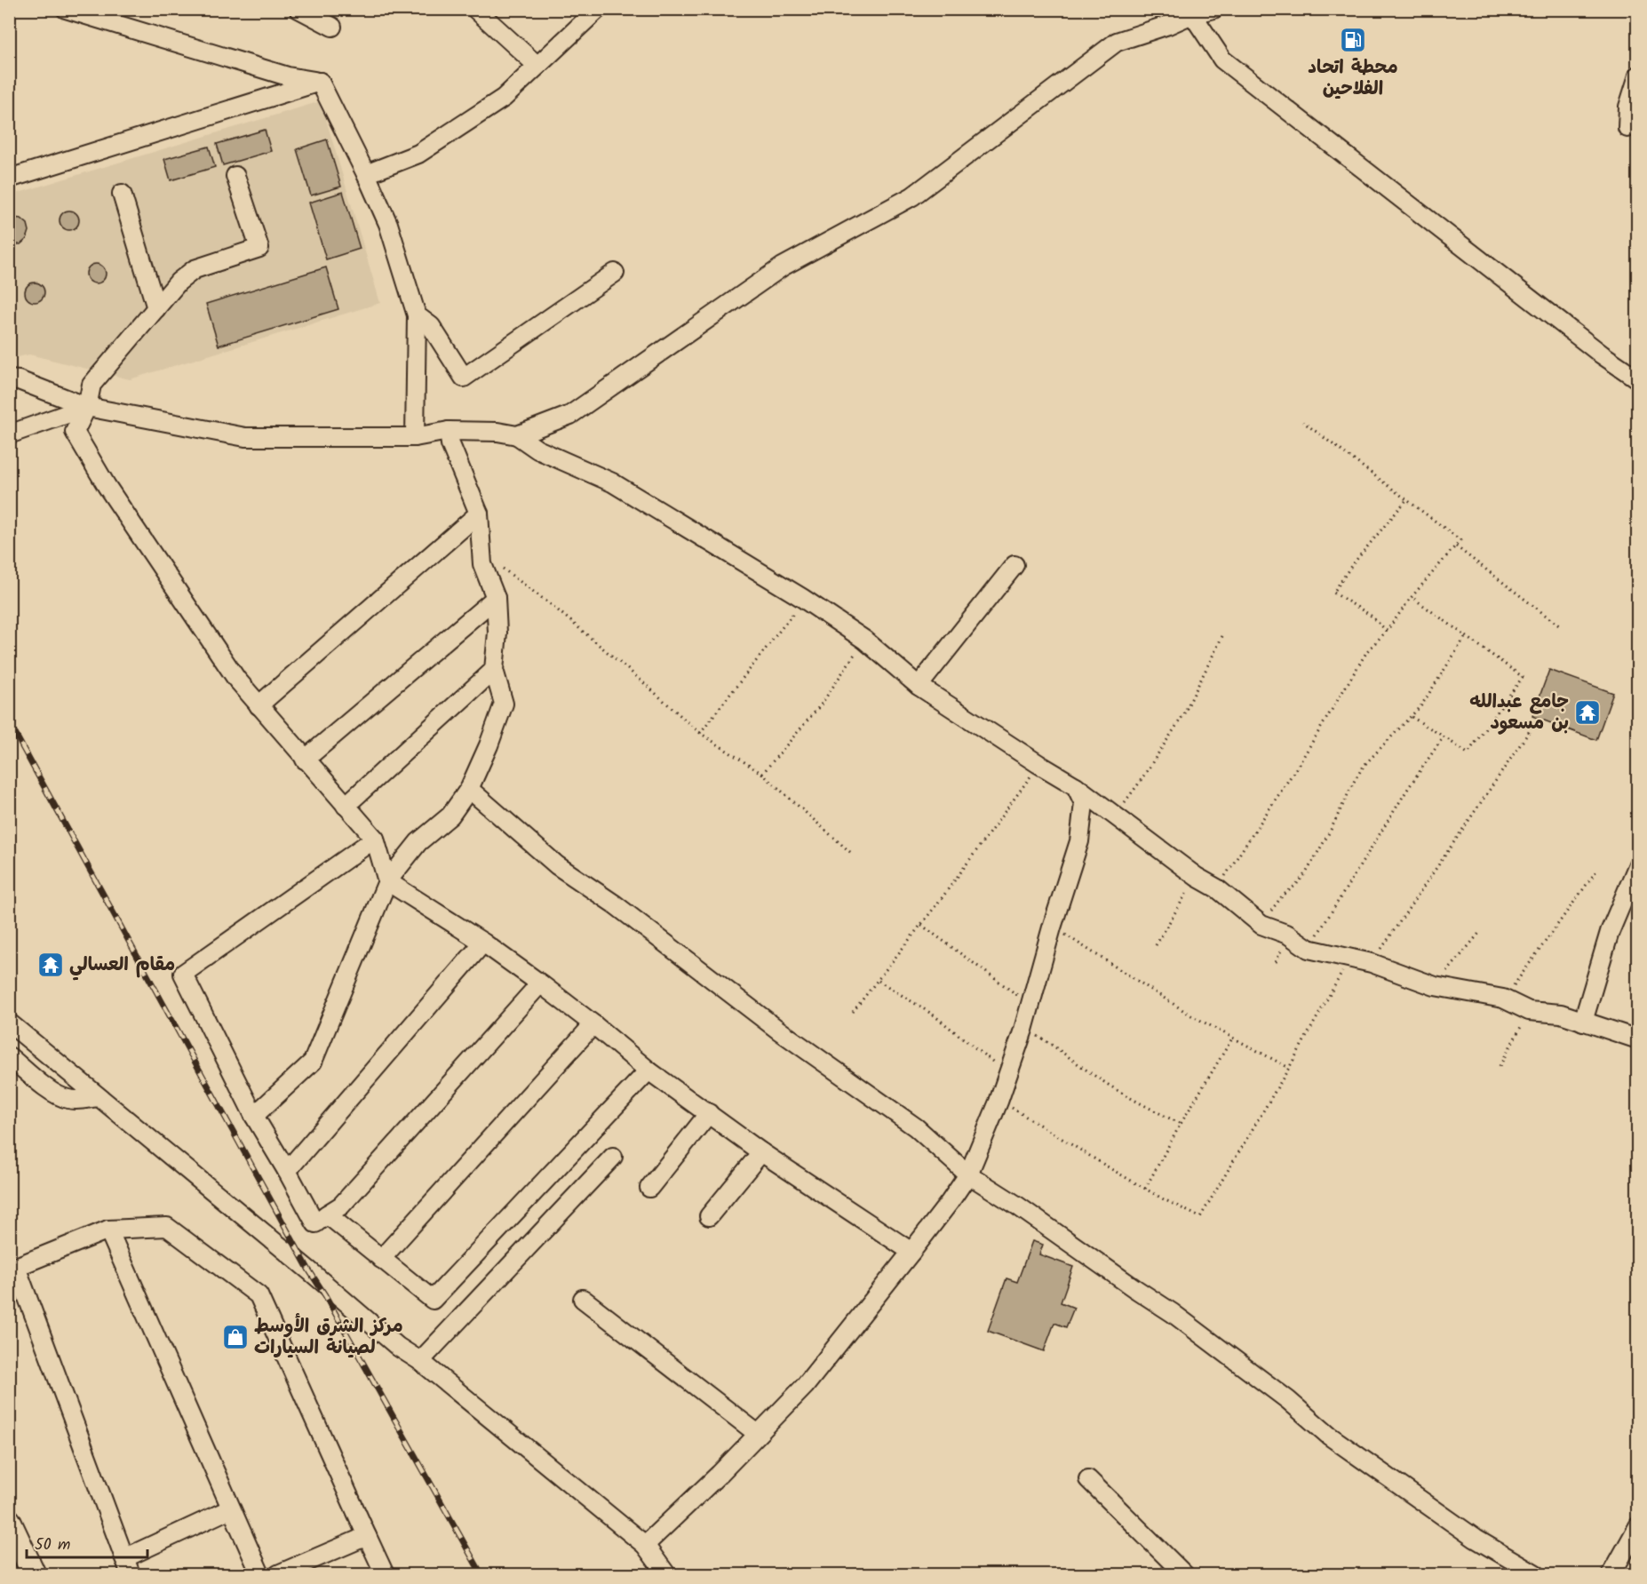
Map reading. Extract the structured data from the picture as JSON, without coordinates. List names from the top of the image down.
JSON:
{
  "places": {
    "fuel station": ["محطة اتحاد الفلاحين"],
    "temple": ["جامع عبدالله بن مسعود", "مقام العسالي"],
    "shop": ["مركز الشرق الأوسط لصيانة السيارات"]
  },
  "scale_bar": "50 m"
}
